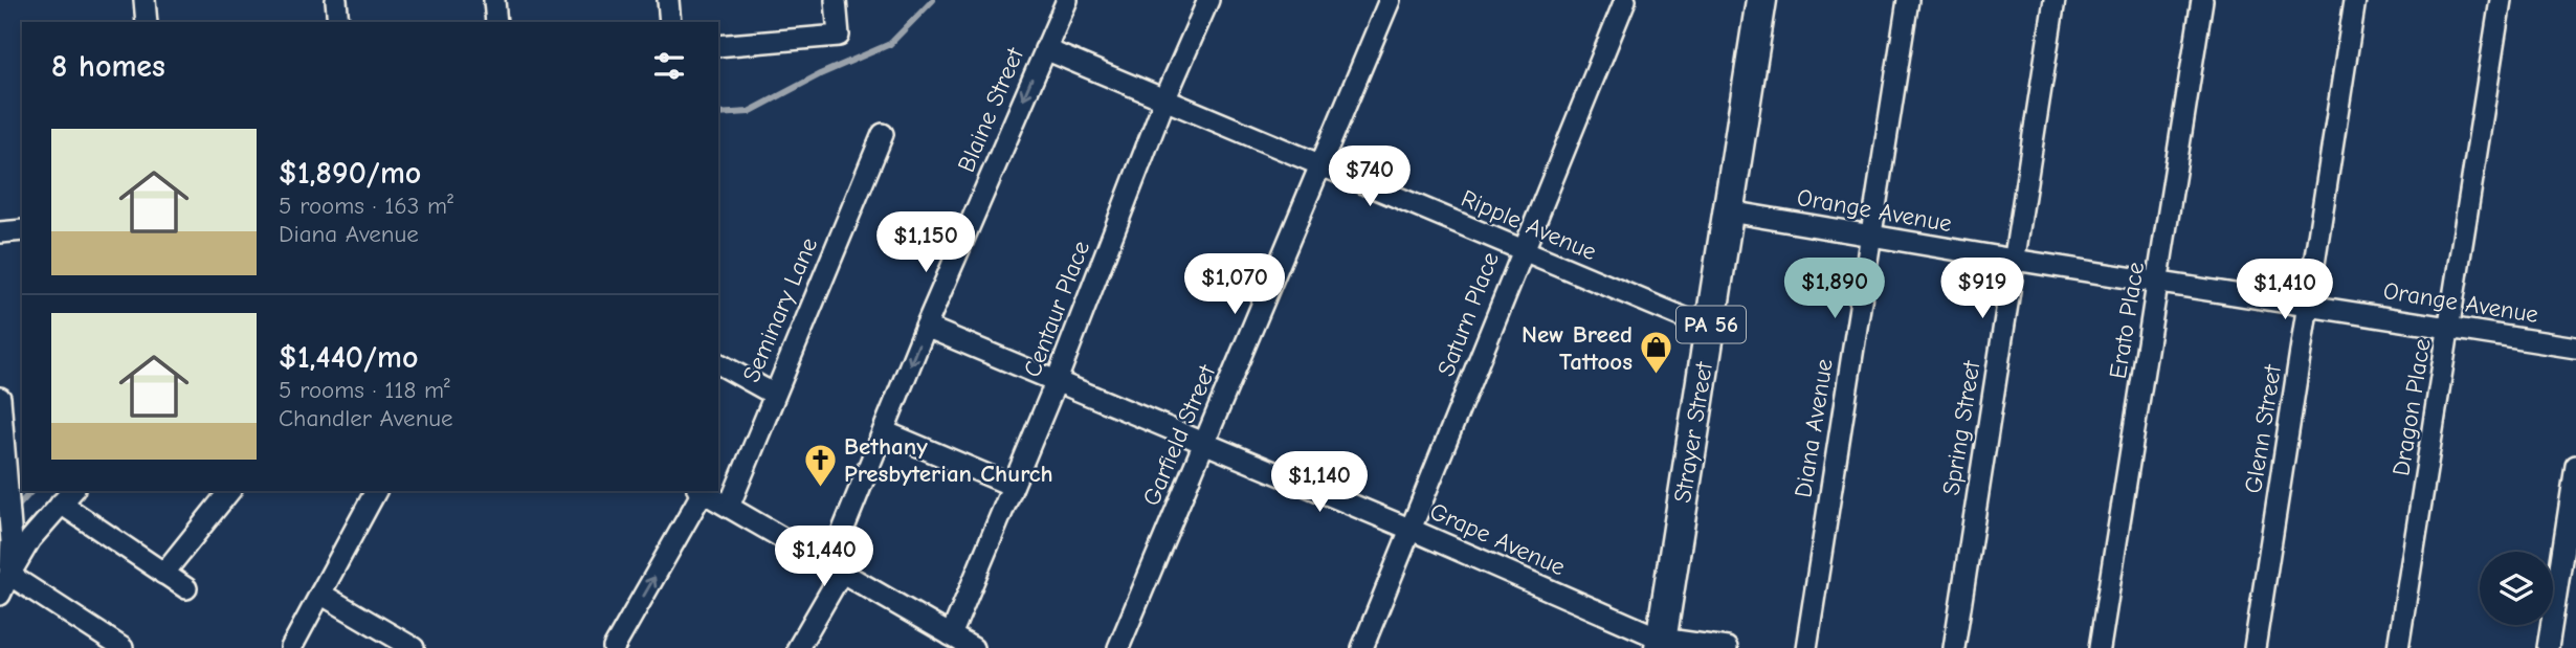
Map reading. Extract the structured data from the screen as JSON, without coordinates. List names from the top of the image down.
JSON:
{
  "streets": {
    "highway": ["PA 56", "Strayer Street"],
    "street": [
      "Blaine Street",
      "Orange Avenue",
      "Ripple Avenue",
      "Centaur Place",
      "Seminary Lane",
      "Saturn Place",
      "Erato Place",
      "Dragon Place",
      "Diana Avenue",
      "Spring Street",
      "Glenn Street",
      "Garfield Street",
      "Grape Avenue"
    ]
  },
  "crossings": [
    ["Blaine Street", "Ripple Avenue"],
    ["Blaine Street", "Grape Avenue"],
    ["Orange Avenue", "Erato Place"],
    ["Orange Avenue", "Dragon Place"],
    ["Orange Avenue", "Diana Avenue"],
    ["Orange Avenue", "Spring Street"],
    ["Orange Avenue", "Glenn Street"],
    ["Orange Avenue", "Strayer Street"],
    ["Ripple Avenue", "Centaur Place"],
    ["Ripple Avenue", "Saturn Place"],
    ["Ripple Avenue", "Strayer Street"],
    ["Ripple Avenue", "Garfield Street"],
    ["Centaur Place", "Grape Avenue"],
    ["Saturn Place", "Grape Avenue"],
    ["Strayer Street", "Grape Avenue"],
    ["Garfield Street", "Grape Avenue"]
  ],
  "one_way": ["Blaine Street"],
  "places": {
    "shop": ["New Breed Tattoos"],
    "church": ["Bethany Presbyterian Church"]
  },
  "page": {
    "heading": "8 homes",
    "list": [
      {
        "name": "$1,890/mo",
        "note": "5 rooms · 163 m² · Diana Avenue"
      },
      {
        "name": "$1,440/mo",
        "note": "5 rooms · 118 m² · Chandler Avenue"
      }
    ],
    "price": [
      "$740",
      "$1,150",
      "$1,070",
      "$1,890",
      "$919",
      "$1,410",
      "$1,140",
      "$1,440"
    ]
  }
}
